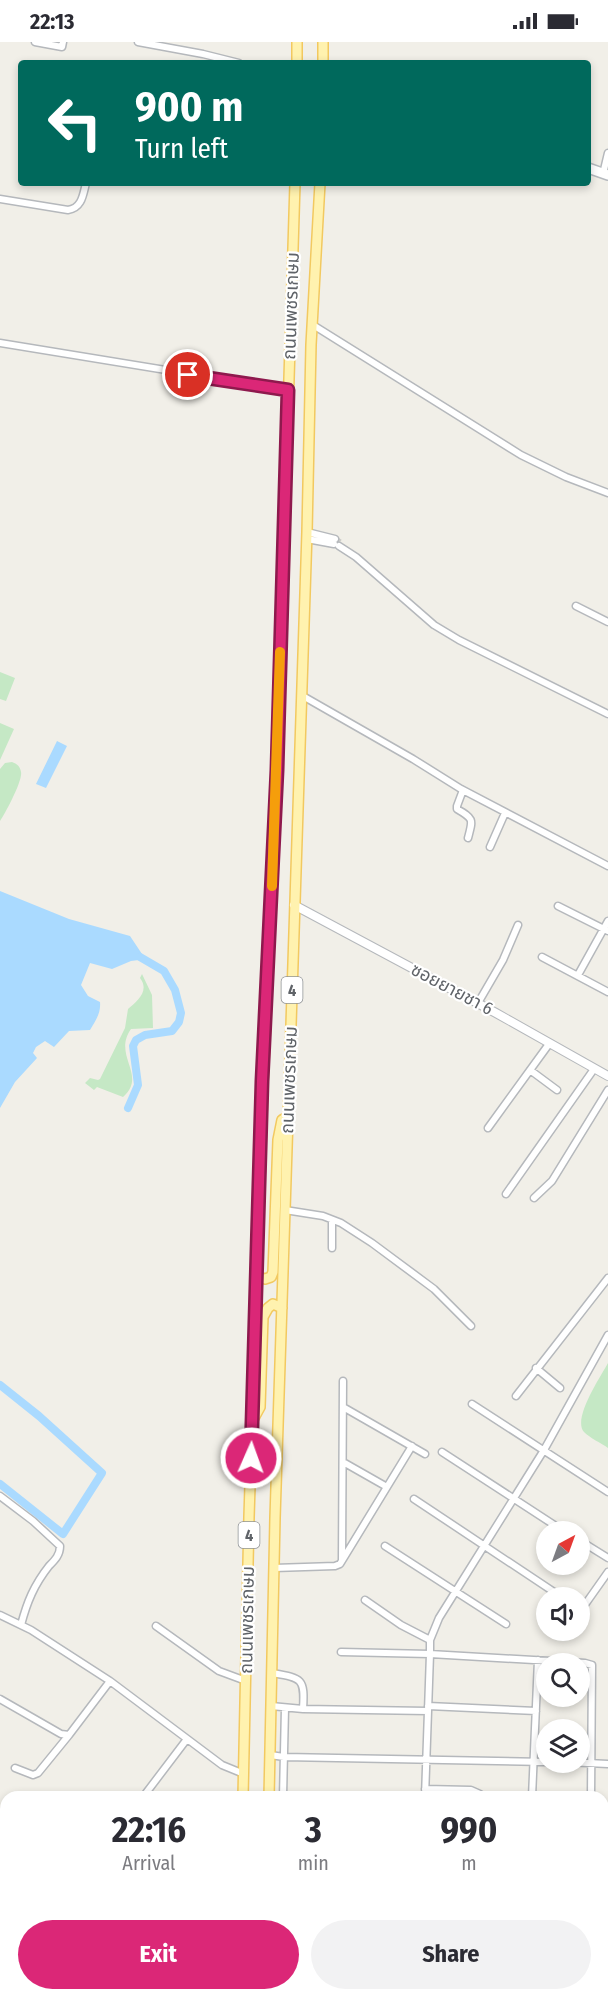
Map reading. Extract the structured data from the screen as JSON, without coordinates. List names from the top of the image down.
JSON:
{
  "streets": {
    "main road": ["ถนนเพชรเกษม", "4"],
    "street": ["ซอยยายชา 6"]
  },
  "crossings": [
    ["ถนนเพชรเกษม", "ซอยยายชา 6"]
  ],
  "north": "top right",
  "page": {
    "status": "22:13",
    "turn": ["900 m", "Turn left"],
    "eta": [
      "22:16",
      "Arrival",
      "3",
      "min",
      "990",
      "m"
    ],
    "buttons": ["Exit", "Share"]
  }
}
